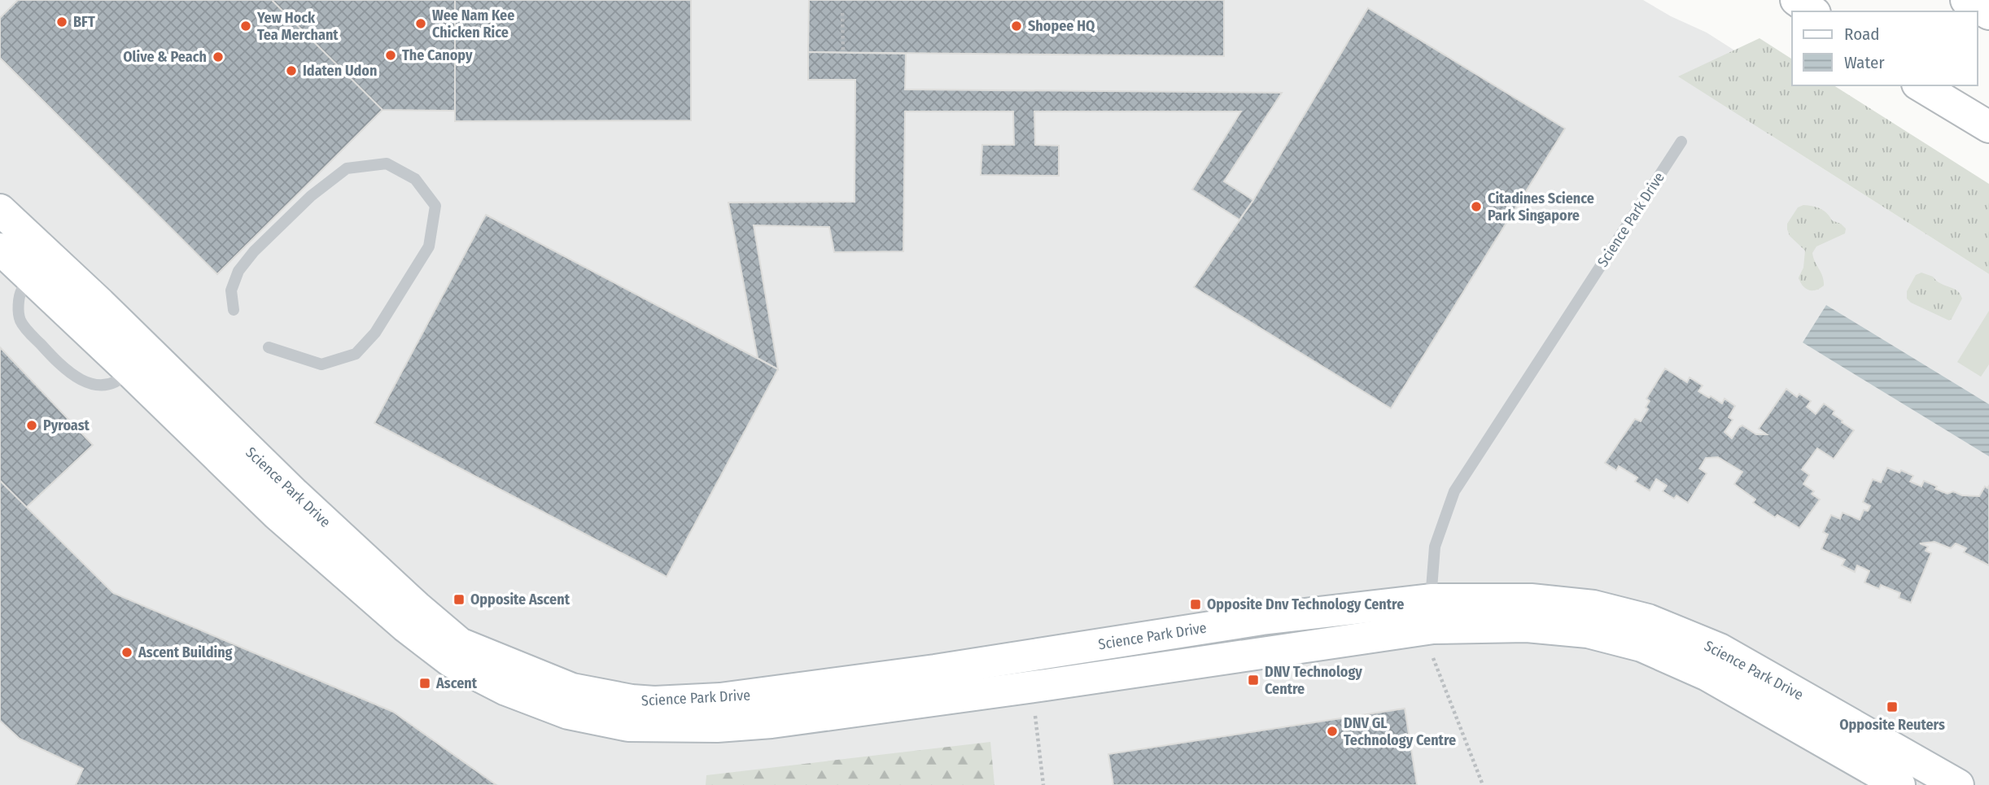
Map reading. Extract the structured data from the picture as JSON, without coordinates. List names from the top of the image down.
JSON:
{
  "streets": {
    "main road": ["Science Park Drive"]
  },
  "places": {
    "other": [
      "BFT",
      "Wee Nam Kee Chicken Rice",
      "Yew Hock Tea Merchant",
      "Shopee HQ",
      "The Canopy",
      "Olive & Peach",
      "Idaten Udon",
      "Citadines Science Park Singapore",
      "Pyroast",
      "Ascent Building",
      "DNV GL Technology Centre"
    ],
    "transit": [
      "Opposite Ascent",
      "Opposite Dnv Technology Centre",
      "DNV Technology Centre",
      "Ascent",
      "Opposite Reuters"
    ]
  },
  "legend": ["Road", "Water"]
}
